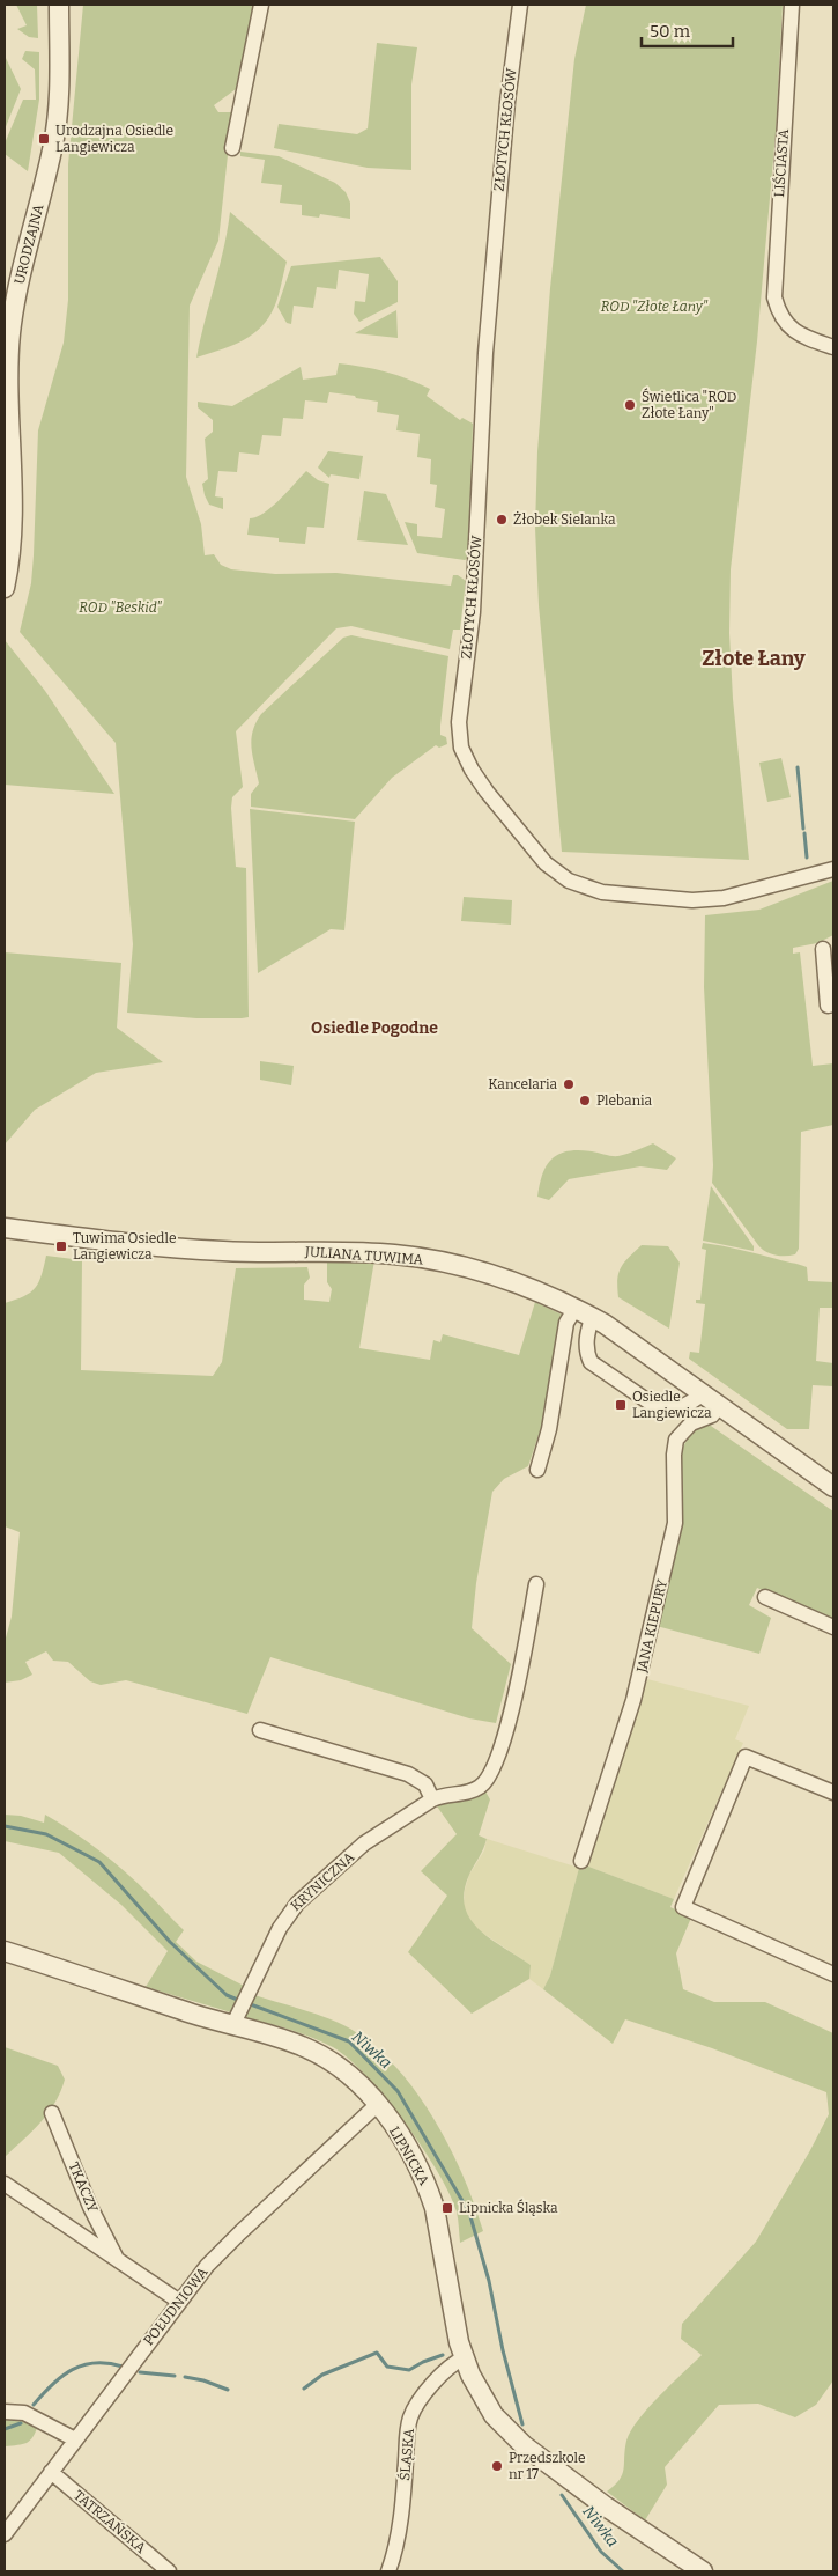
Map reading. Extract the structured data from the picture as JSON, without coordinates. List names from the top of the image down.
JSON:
{
  "streets": {
    "street": [
      "ZŁOTYCH KŁOSÓW",
      "LIŚCIASTA",
      "URODZAJNA",
      "JULIANA TUWIMA",
      "JANA KIEPURY",
      "KRYNICZNA",
      "LIPNICKA",
      "TKACZY",
      "POŁUDNIOWA",
      "ŚLĄSKA",
      "TATRZAŃSKA"
    ]
  },
  "crossings": [
    ["JULIANA TUWIMA", "JANA KIEPURY"],
    ["KRYNICZNA", "LIPNICKA"],
    ["LIPNICKA", "POŁUDNIOWA"],
    ["LIPNICKA", "ŚLĄSKA"],
    ["TKACZY", "POŁUDNIOWA"],
    ["POŁUDNIOWA", "TATRZAŃSKA"]
  ],
  "districts": ["Złote Łany", "Osiedle Pogodne"],
  "water": ["Niwka"],
  "parks": ["ROD \"Złote Łany\"", "ROD \"Beskid\""],
  "places": {
    "transit": [
      "Urodzajna Osiedle Langiewicza",
      "Tuwima Osiedle Langiewicza",
      "Osiedle Langiewicza",
      "Lipnicka Śląska"
    ],
    "other": [
      "Świetlica \"ROD Złote Łany\"",
      "Żłobek Sielanka",
      "Kancelaria",
      "Plebania",
      "Przedszkole nr 17"
    ]
  },
  "scale_bar": "50 m"
}
